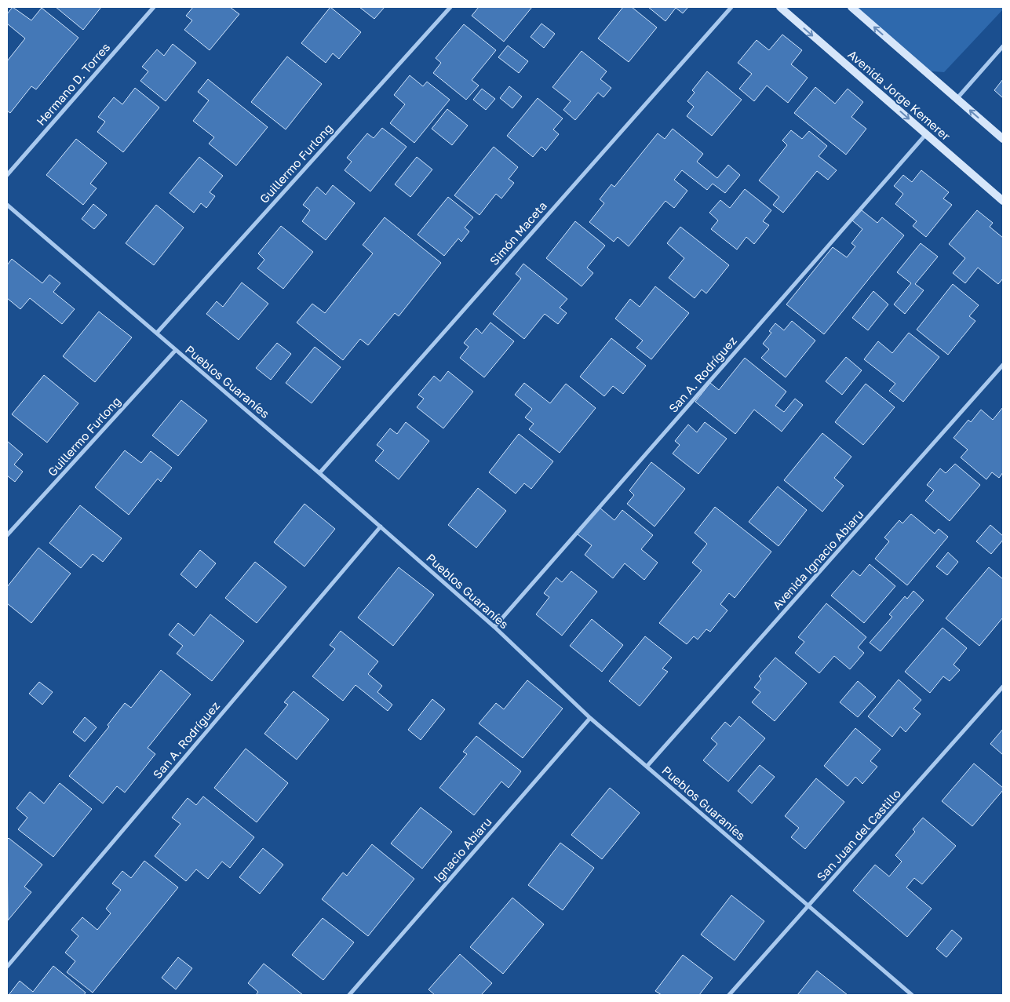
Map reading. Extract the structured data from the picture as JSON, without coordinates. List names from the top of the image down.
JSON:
{
  "streets": {
    "main road": ["Avenida Jorge Kemerer"],
    "street": [
      "Hermano D. Torres",
      "Guillermo Furlong",
      "Simón Maceta",
      "San A. Rodríguez",
      "Pueblos Guaraníes",
      "Avenida Ignacio Abiaru",
      "San Juan del Castillo",
      "Ignacio Abiaru"
    ]
  },
  "crossings": [
    ["Avenida Jorge Kemerer", "San A. Rodríguez"],
    ["Guillermo Furlong", "Pueblos Guaraníes"],
    ["Simón Maceta", "Pueblos Guaraníes"],
    ["San A. Rodríguez", "Pueblos Guaraníes"],
    ["Pueblos Guaraníes", "Avenida Ignacio Abiaru"],
    ["Pueblos Guaraníes", "San Juan del Castillo"],
    ["Pueblos Guaraníes", "Ignacio Abiaru"]
  ]
}
